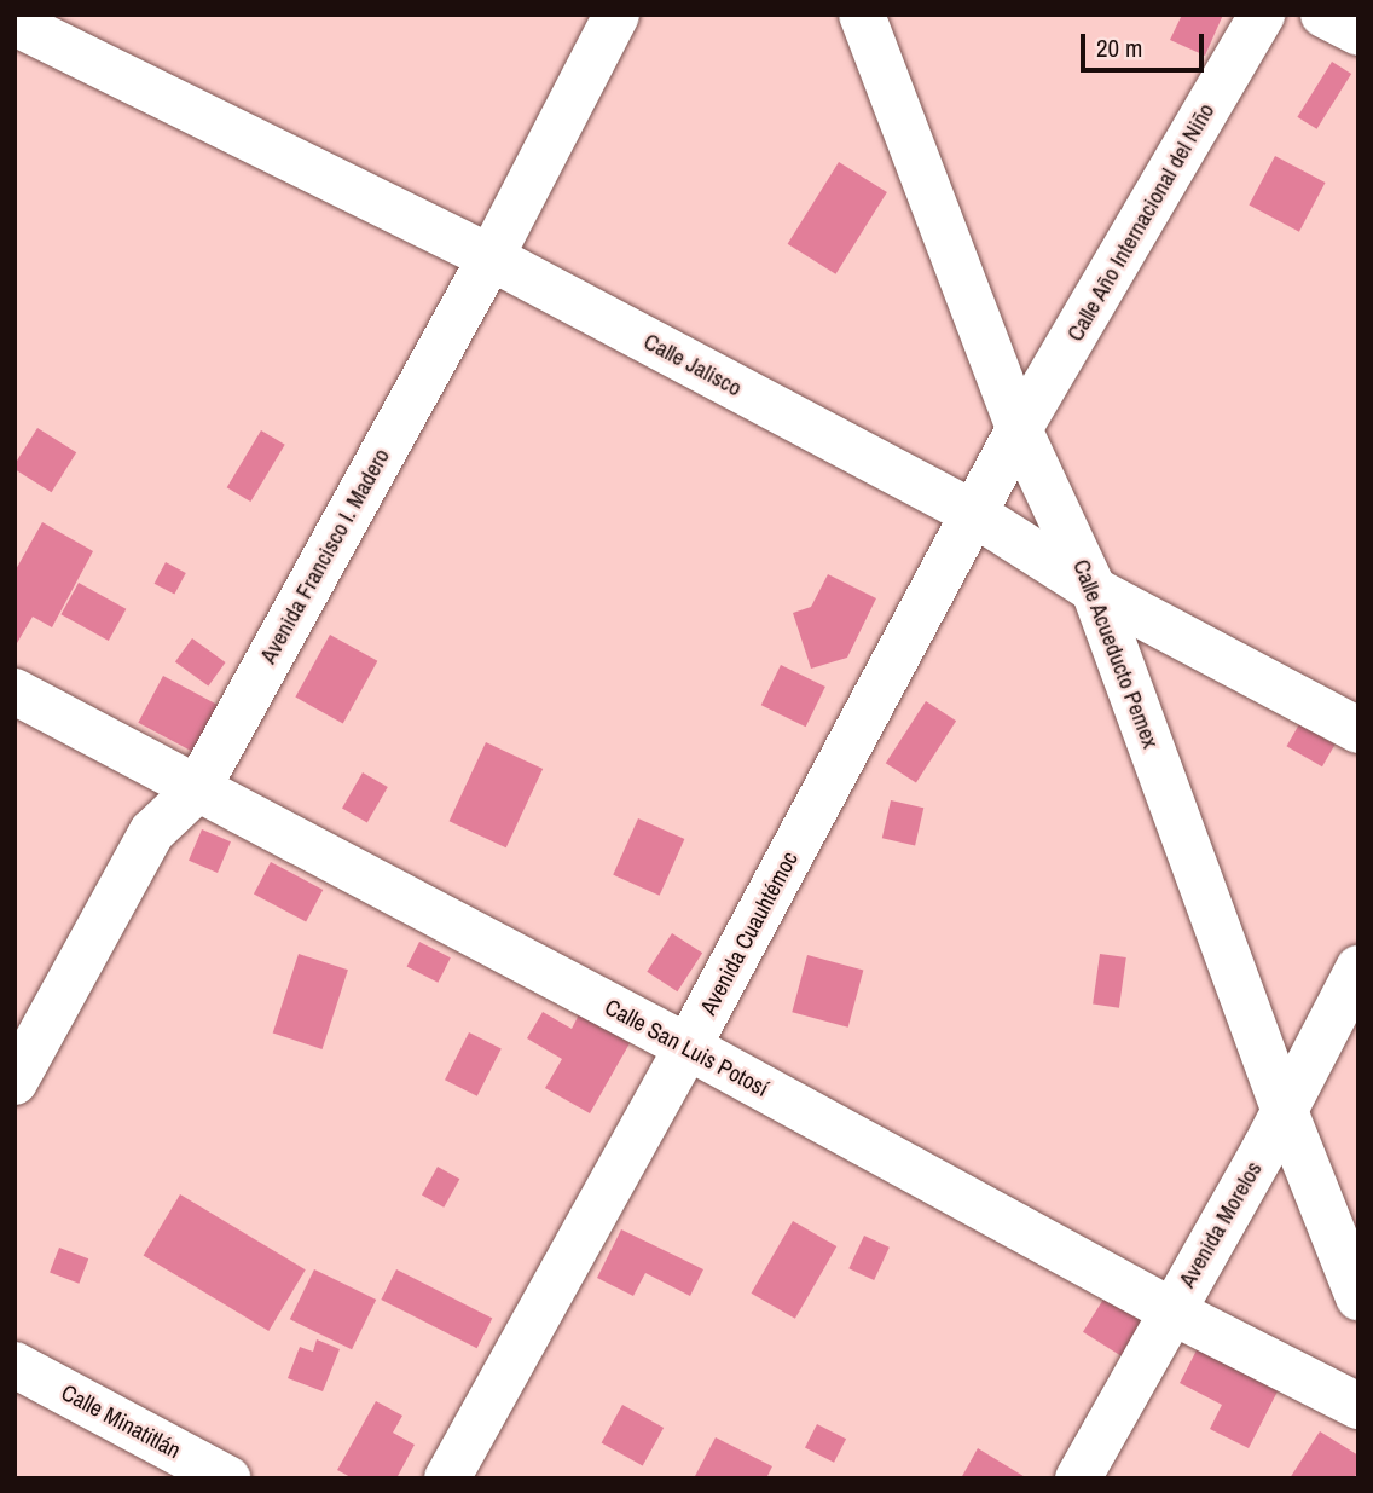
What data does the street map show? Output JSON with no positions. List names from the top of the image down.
{
  "streets": {
    "street": [
      "Calle Año Internacional del Niño",
      "Calle Jalisco",
      "Avenida Francisco I. Madero",
      "Calle Acueducto Pemex",
      "Avenida Cuauhtémoc",
      "Calle San Luis Potosí",
      "Avenida Morelos",
      "Calle Minatitlán"
    ]
  },
  "crossings": [
    ["Calle Año Internacional del Niño", "Calle Acueducto Pemex"],
    ["Calle Año Internacional del Niño", "Avenida Cuauhtémoc"],
    ["Calle Jalisco", "Avenida Francisco I. Madero"],
    ["Calle Jalisco", "Calle Acueducto Pemex"],
    ["Calle Jalisco", "Avenida Cuauhtémoc"],
    ["Avenida Francisco I. Madero", "Calle San Luis Potosí"],
    ["Calle Acueducto Pemex", "Avenida Cuauhtémoc"],
    ["Calle Acueducto Pemex", "Avenida Morelos"],
    ["Avenida Cuauhtémoc", "Calle San Luis Potosí"],
    ["Calle San Luis Potosí", "Avenida Morelos"]
  ],
  "scale_bar": "20 m"
}
